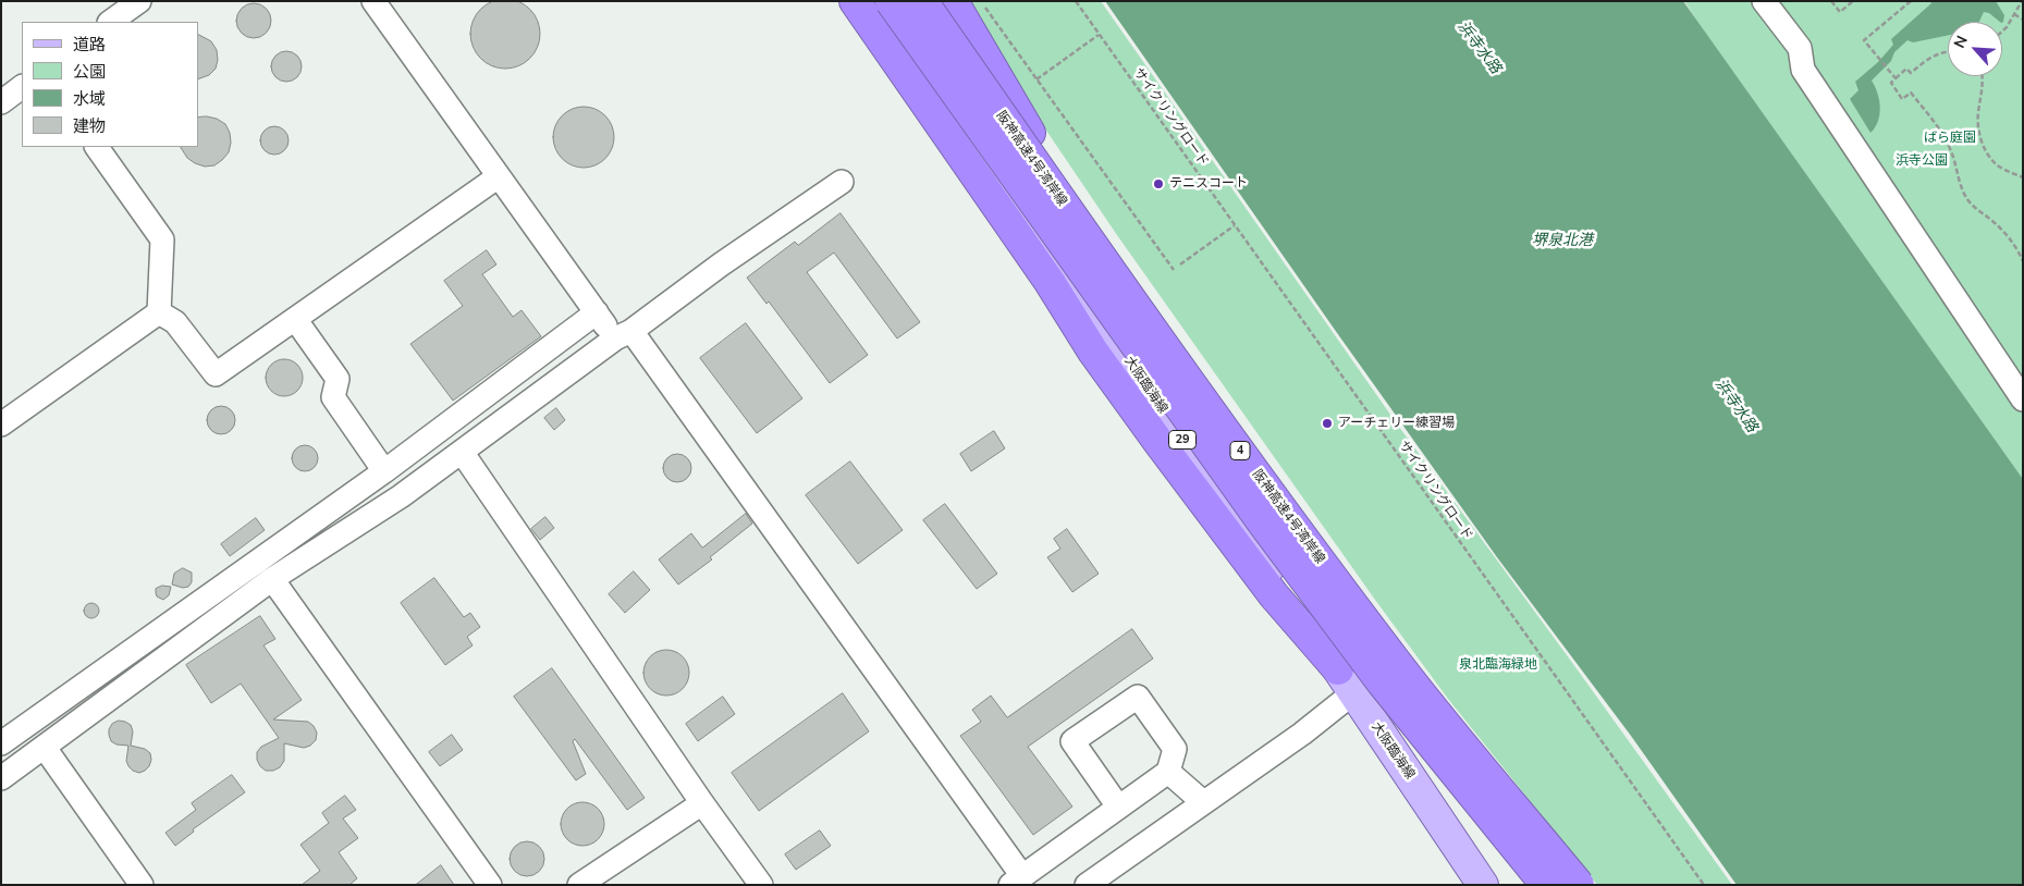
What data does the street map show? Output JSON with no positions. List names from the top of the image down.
{
  "streets": {
    "highway": ["阪神高速4号湾岸線", "4"],
    "main road": ["大阪臨海線", "29"],
    "path": ["サイクリングロード"]
  },
  "water": ["浜寺水路", "堺泉北港"],
  "parks": ["ばら庭園", "浜寺公園", "泉北臨海緑地"],
  "places": ["テニスコート", "アーチェリー練習場"],
  "legend": [
    "道路",
    "公園",
    "水域",
    "建物"
  ],
  "north": "top left"
}
